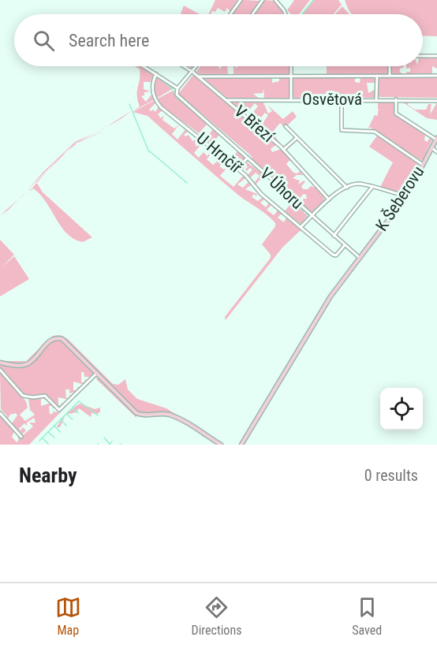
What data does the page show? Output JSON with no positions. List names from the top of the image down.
{
  "streets": {
    "street": [
      "Osvětová",
      "V Březí",
      "U Hrnčíř",
      "V Úhoru",
      "K Šeberovu"
    ]
  },
  "crossings": [
    ["Osvětová", "V Březí"],
    ["V Březí", "V Úhoru"],
    ["V Úhoru", "K Šeberovu"]
  ],
  "page": {
    "search": "Search here",
    "heading": ["Nearby", "0 results"],
    "nav": ["Map", "Directions", "Saved"]
  }
}
